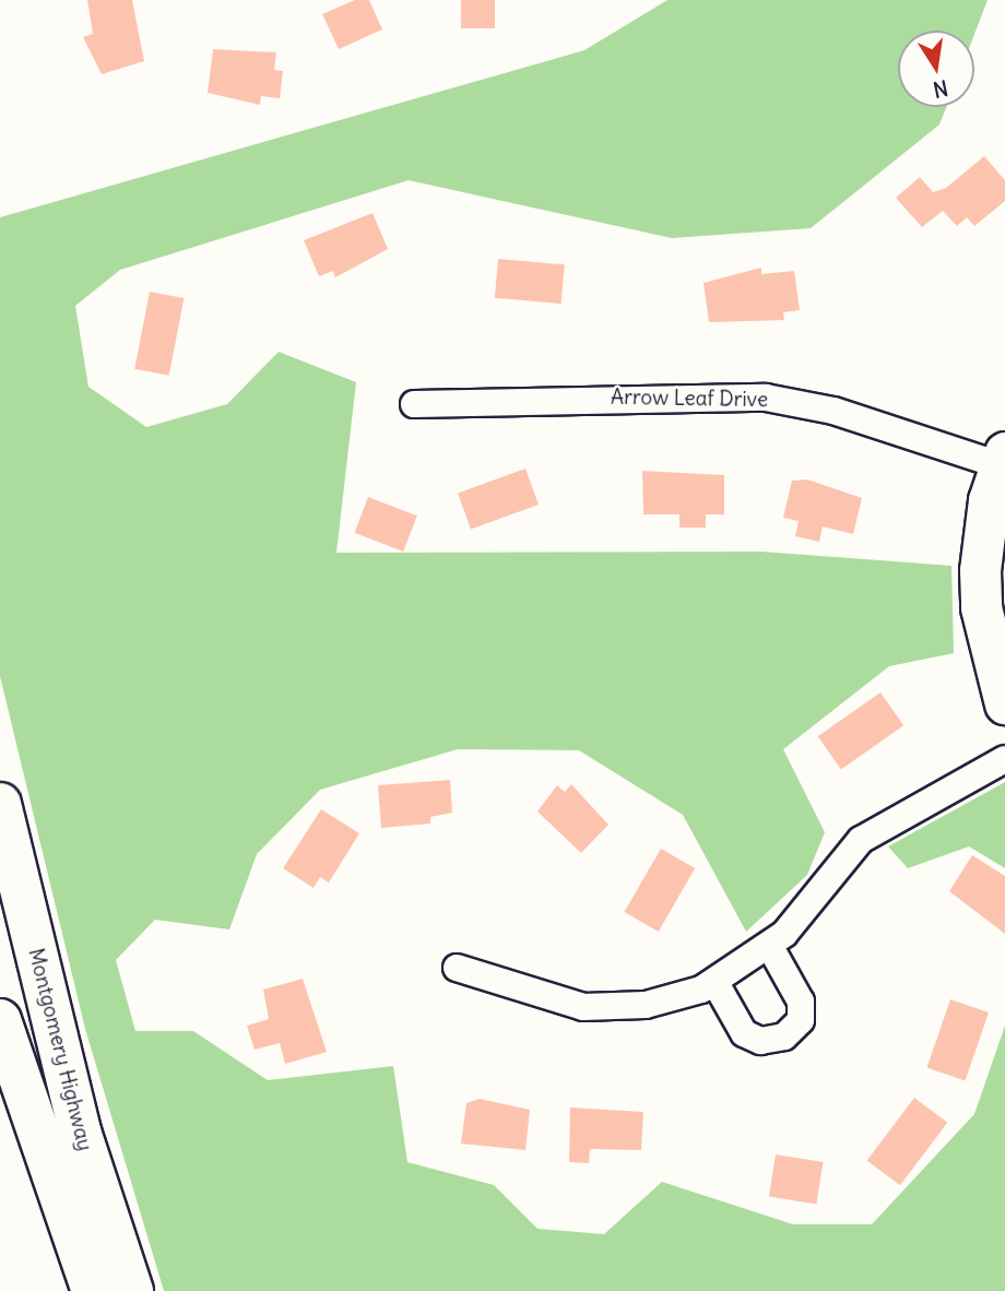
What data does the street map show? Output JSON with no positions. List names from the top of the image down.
{
  "streets": {
    "main road": ["Montgomery Highway"],
    "street": ["Arrow Leaf Drive"]
  },
  "north": "bottom"
}
